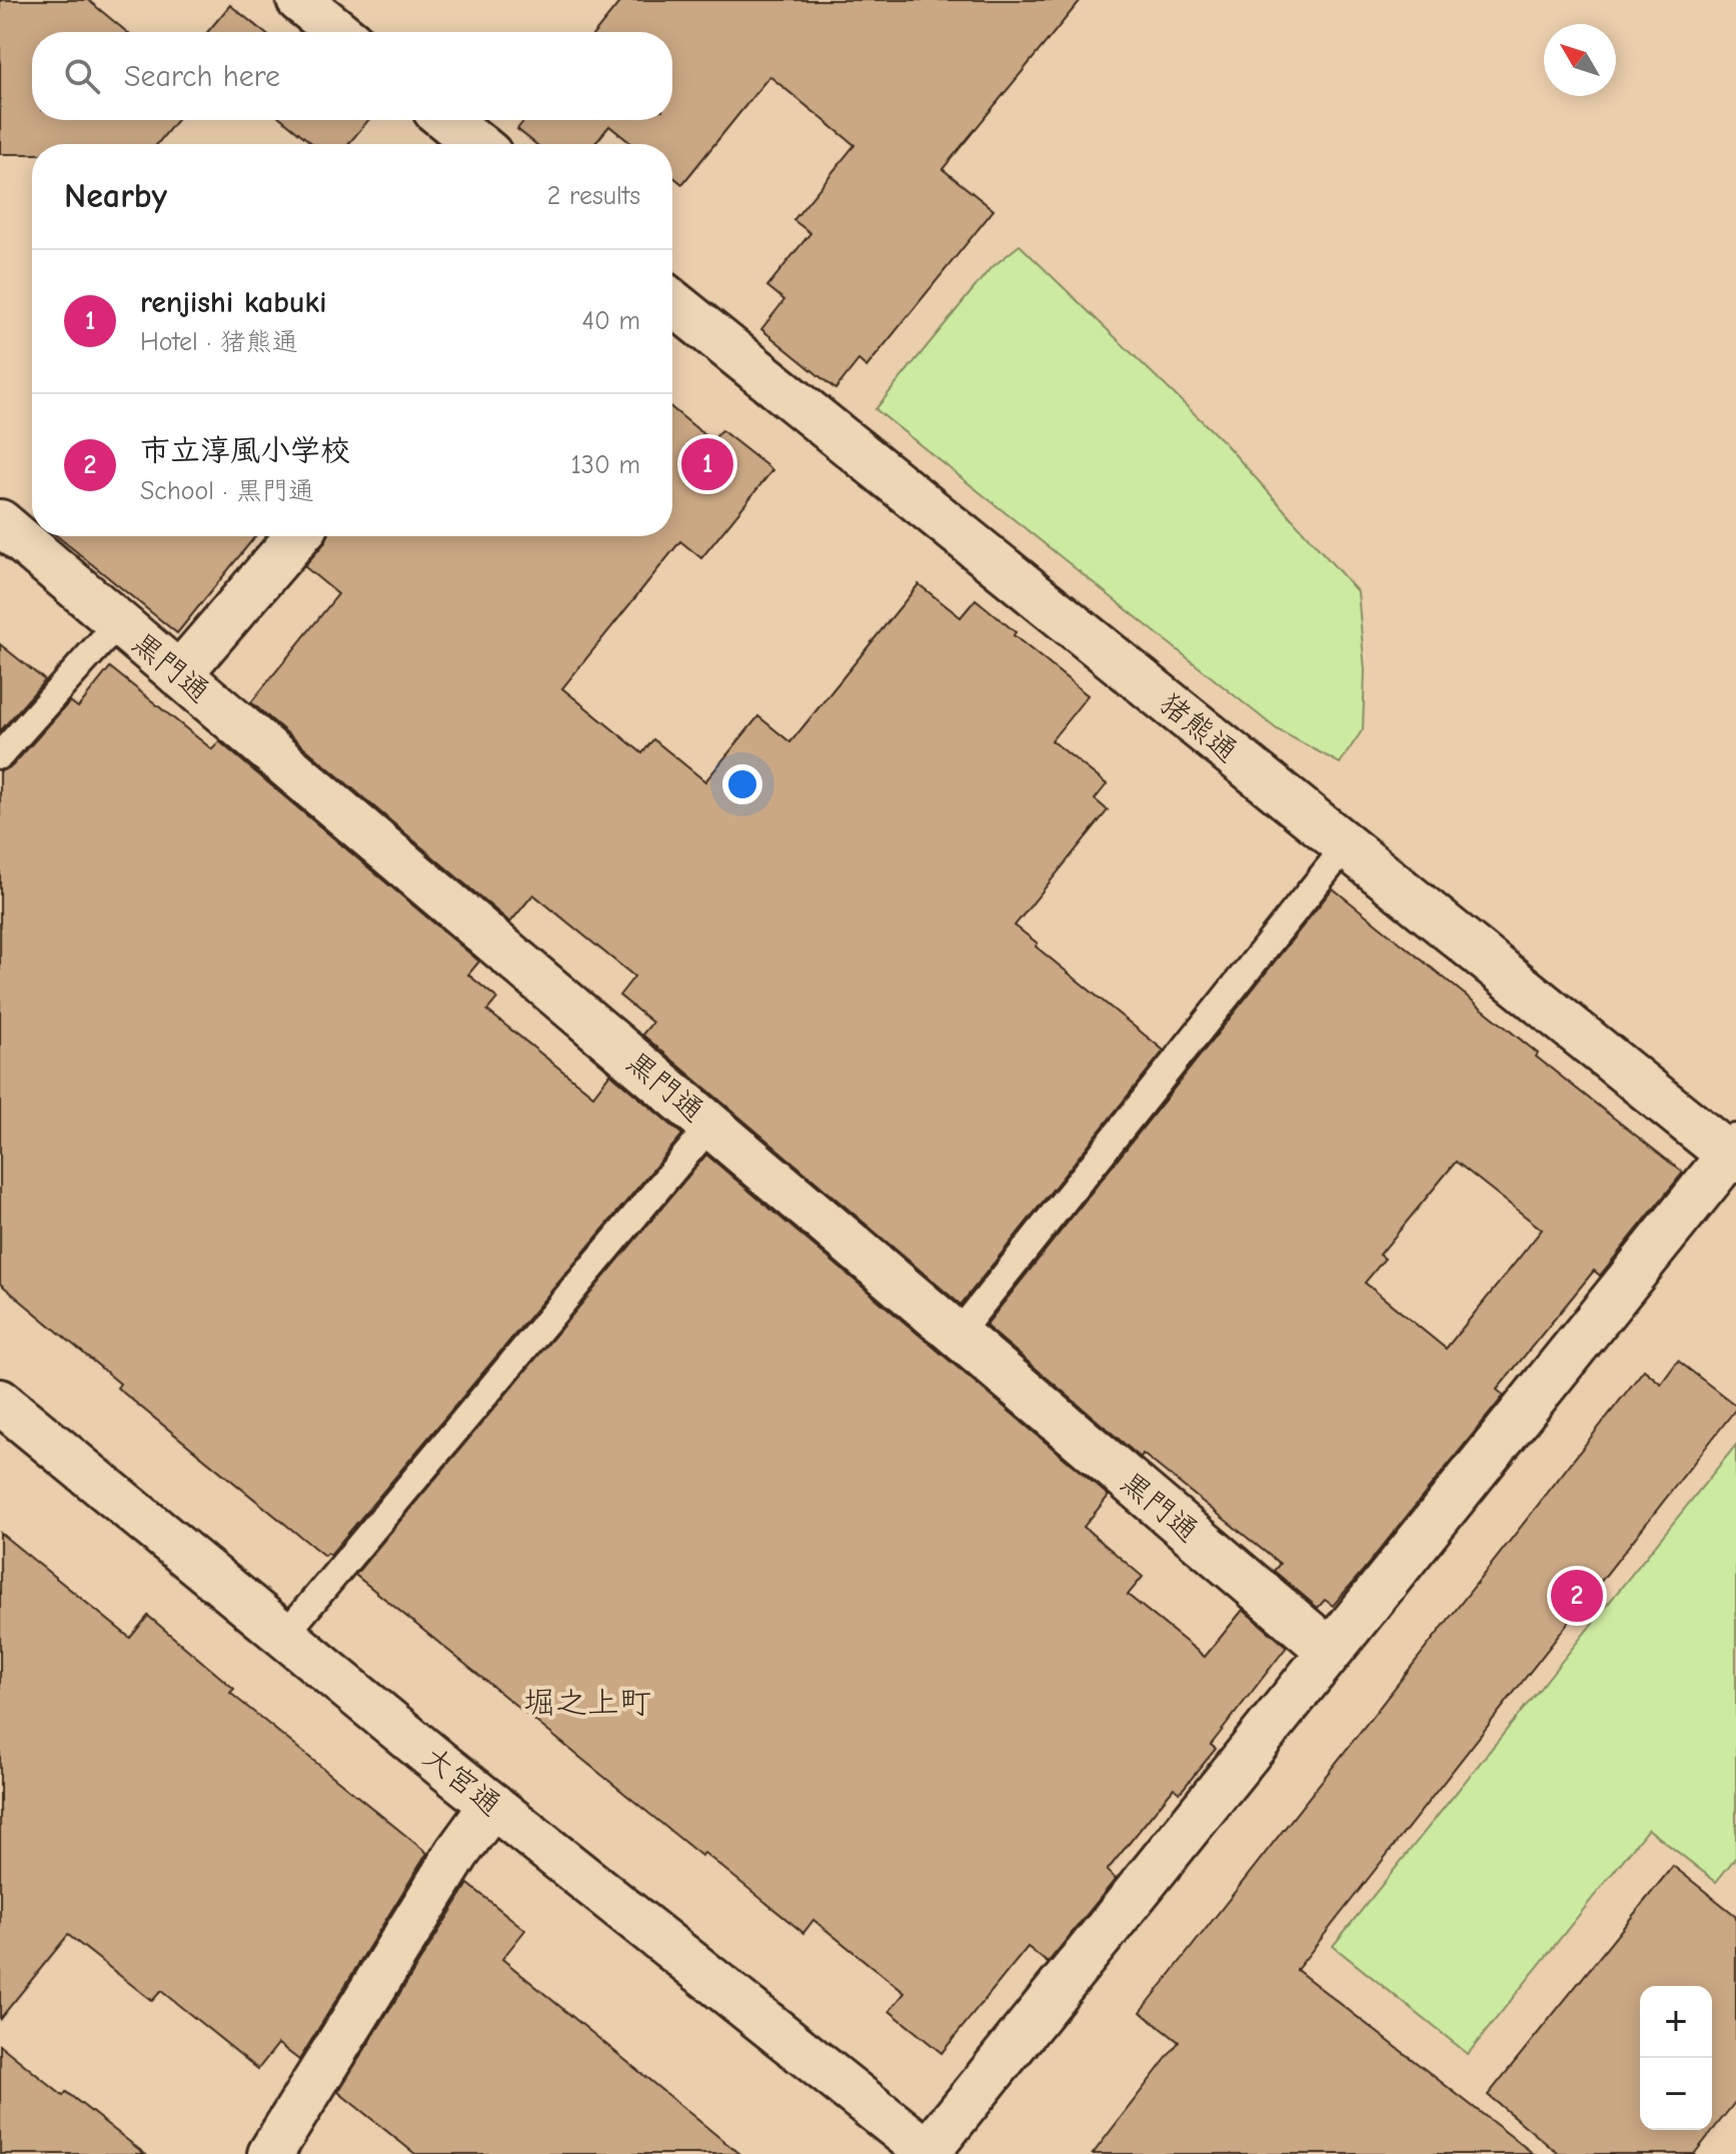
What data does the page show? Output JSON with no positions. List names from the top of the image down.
{
  "streets": {
    "street": ["黒門通", "猪熊通", "大宮通"]
  },
  "districts": ["堀之上町"],
  "north": "top left",
  "page": {
    "search": "Search here",
    "heading": ["Nearby", "2 results"],
    "list": [
      {
        "mark": "1",
        "name": "renjishi kabuki",
        "note": "Hotel · 猪熊通",
        "value": "40 m"
      },
      {
        "mark": "2",
        "name": "市立淳風小学校",
        "note": "School · 黒門通",
        "value": "130 m"
      }
    ],
    "pins": ["1", "2"],
    "map_buttons": ["+", "−"]
  }
}
